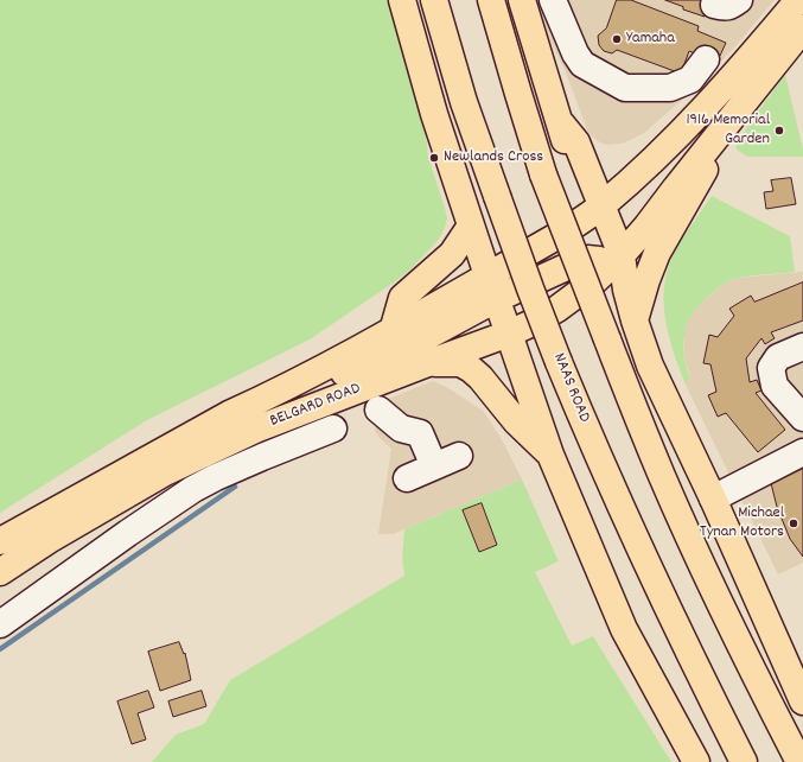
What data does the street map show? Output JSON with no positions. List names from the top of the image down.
{
  "streets": {
    "main road": ["NAAS ROAD", "BELGARD ROAD"]
  },
  "places": [
    "Yamaha",
    "1916 Memorial Garden",
    "Newlands Cross",
    "Michael Tynan Motors"
  ]
}
